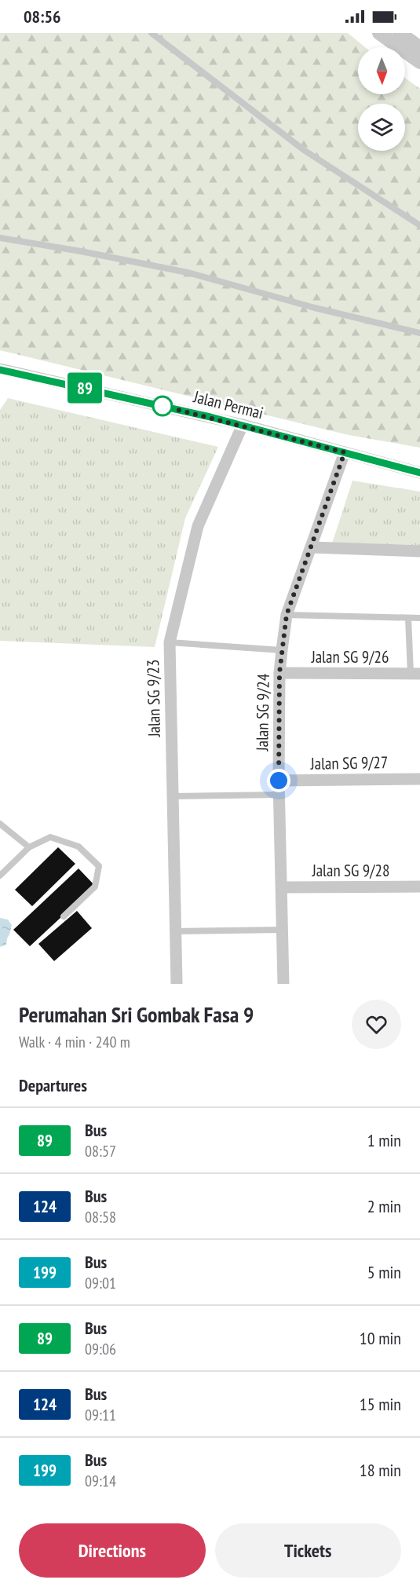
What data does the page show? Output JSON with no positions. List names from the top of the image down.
{
  "streets": {
    "street": [
      "Jalan Permai",
      "Jalan SG 9/26",
      "Jalan SG 9/23",
      "Jalan SG 9/24",
      "Jalan SG 9/27",
      "Jalan SG 9/28"
    ]
  },
  "crossings": [
    ["Jalan Permai", "Jalan SG 9/23"],
    ["Jalan Permai", "Jalan SG 9/24"],
    ["Jalan SG 9/26", "Jalan SG 9/24"],
    ["Jalan SG 9/24", "Jalan SG 9/27"],
    ["Jalan SG 9/24", "Jalan SG 9/28"]
  ],
  "lines": ["bus line 89"],
  "north": "bottom",
  "page": {
    "status": "08:56",
    "on_map": "89",
    "heading": [
      ["Perumahan Sri Gombak Fasa 9", "Walk · 4 min · 240 m"],
      "Departures"
    ],
    "list": [
      {
        "mark": "89",
        "name": "Bus",
        "note": "08:57",
        "value": "1 min"
      },
      {
        "mark": "124",
        "name": "Bus",
        "note": "08:58",
        "value": "2 min"
      },
      {
        "mark": "199",
        "name": "Bus",
        "note": "09:01",
        "value": "5 min"
      },
      {
        "mark": "89",
        "name": "Bus",
        "note": "09:06",
        "value": "10 min"
      },
      {
        "mark": "124",
        "name": "Bus",
        "note": "09:11",
        "value": "15 min"
      },
      {
        "mark": "199",
        "name": "Bus",
        "note": "09:14",
        "value": "18 min"
      }
    ],
    "buttons": ["Directions", "Tickets"]
  }
}
